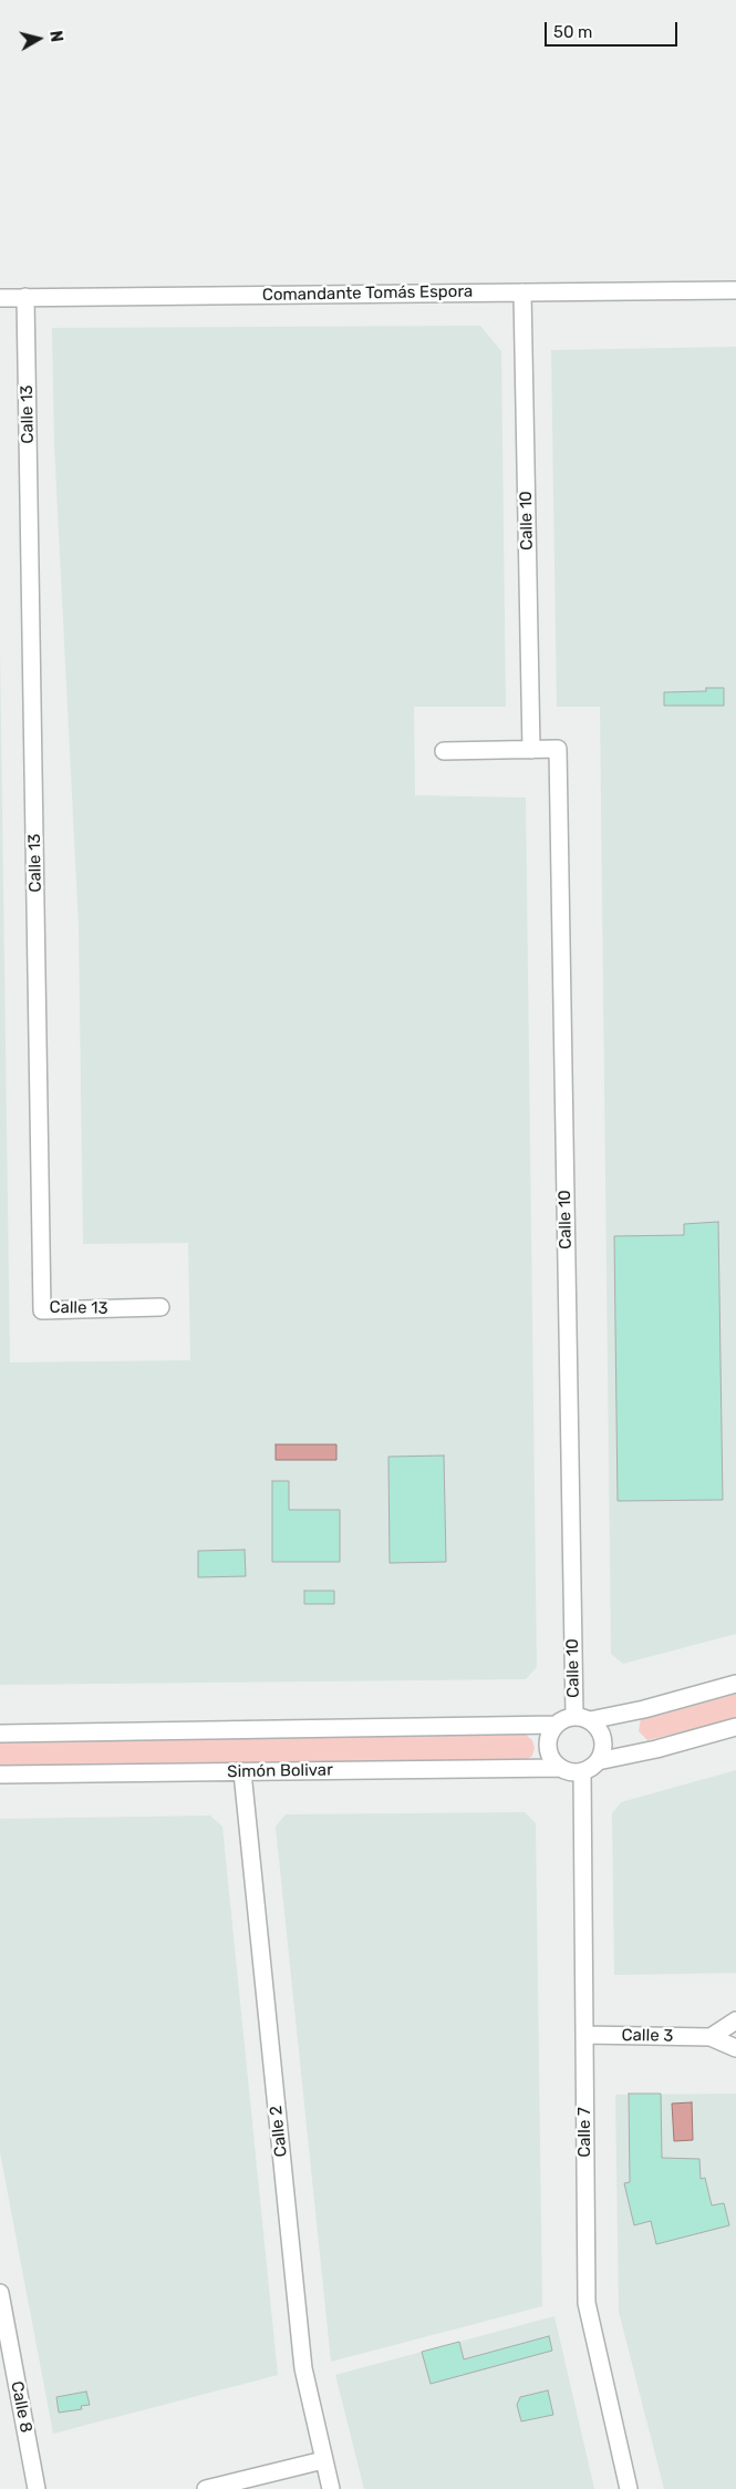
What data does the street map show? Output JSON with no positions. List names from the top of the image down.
{
  "streets": {
    "street": [
      "Comandante Tomás Espora",
      "Calle 13",
      "Calle 10",
      "Simón Bolivar",
      "Calle 3",
      "Calle 2",
      "Calle 7",
      "Calle 8"
    ]
  },
  "crossings": [
    ["Comandante Tomás Espora", "Calle 13"],
    ["Comandante Tomás Espora", "Calle 10"],
    ["Calle 10", "Simón Bolivar"],
    ["Calle 10", "Calle 7"],
    ["Simón Bolivar", "Calle 2"],
    ["Simón Bolivar", "Calle 7"],
    ["Calle 3", "Calle 7"]
  ],
  "scale_bar": "50 m",
  "north": "right"
}
